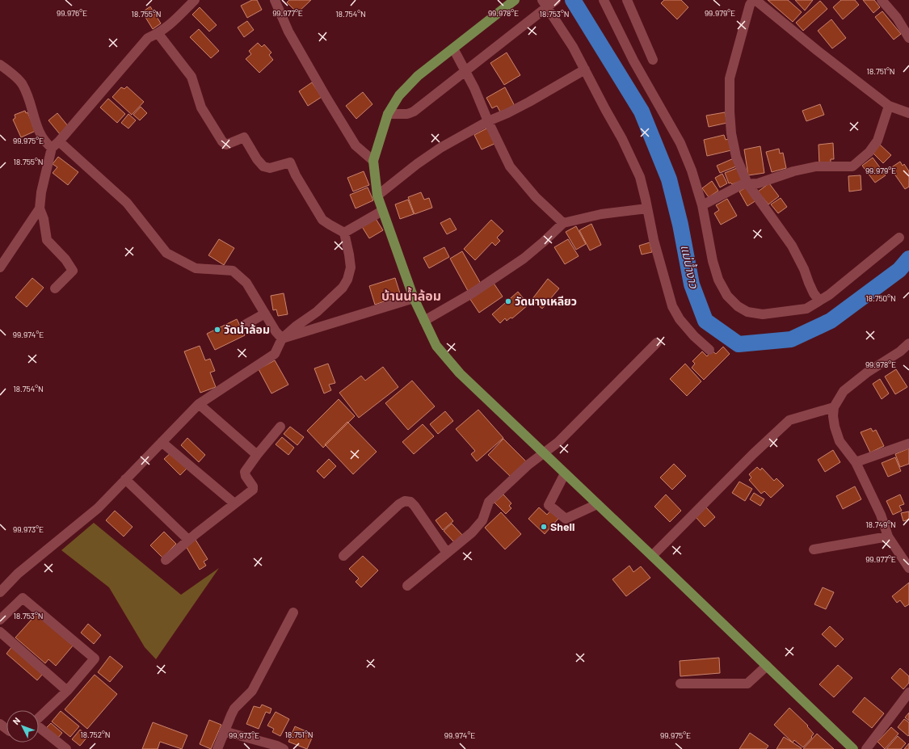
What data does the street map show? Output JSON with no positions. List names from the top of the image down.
{
  "districts": ["บ้านน้ำล้อม"],
  "water": ["แม่น้ำงาว"],
  "places": ["วัดนางเหลียว", "วัดน้ำล้อม", "Shell"],
  "north": "top left",
  "coordinates": [
    "99.976°E",
    "99.977°E",
    "99.978°E",
    "99.979°E",
    "18.755°N",
    "18.754°N",
    "18.753°N",
    "18.751°N",
    "99.975°E",
    "18.750°N",
    "99.974°E",
    "18.749°N",
    "99.973°E",
    "18.752°N"
  ]
}
